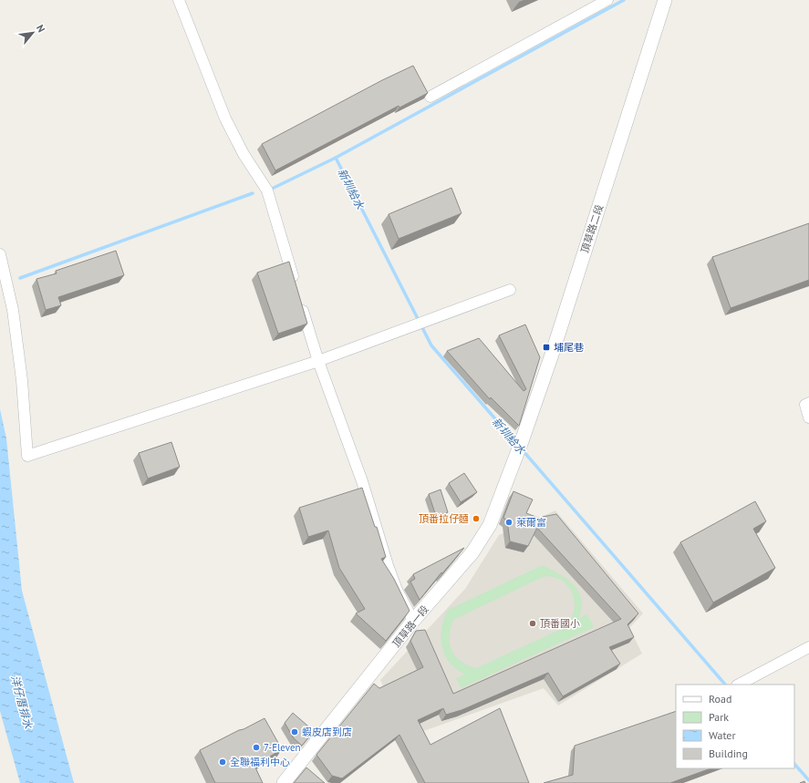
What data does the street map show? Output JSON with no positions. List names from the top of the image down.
{
  "streets": {
    "street": ["頂草路二段", "頂草路一段"]
  },
  "crossings": [
    ["頂草路二段", "頂草路一段"]
  ],
  "water": ["新圳給水", "洋仔厝排水"],
  "places": {
    "transit": ["埔尾巷"],
    "other": [
      "頂番拉仔麵",
      "萊爾富",
      "頂番國小",
      "蝦皮店到店",
      "7-Eleven",
      "全聯福利中心"
    ]
  },
  "legend": [
    "Road",
    "Park",
    "Water",
    "Building"
  ],
  "north": "top right"
}
